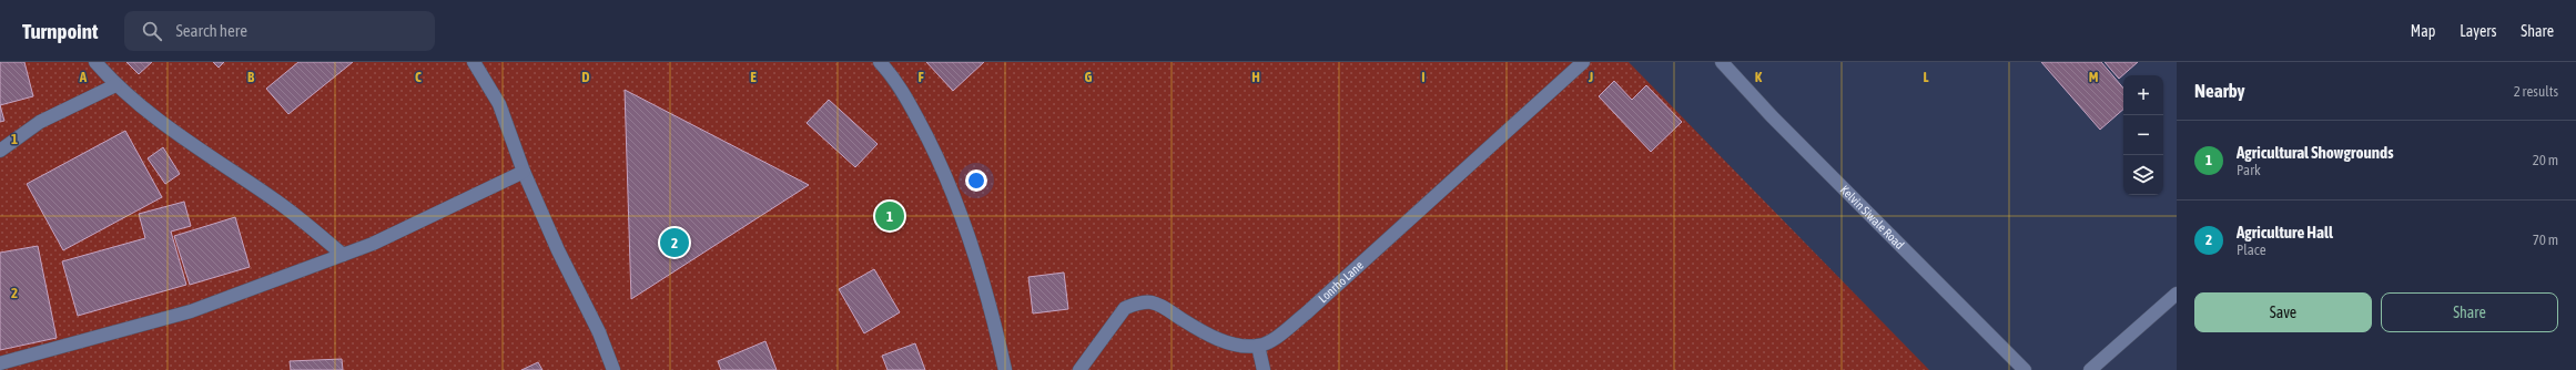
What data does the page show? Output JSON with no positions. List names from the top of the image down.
{
  "streets": {
    "street": ["Kelvin Siwale Road", "Lonrho Lane"]
  },
  "page": {
    "header": "Turnpoint",
    "search": "Search here",
    "nav": ["Map", "Layers", "Share"],
    "heading": ["Nearby", "2 results"],
    "map_buttons": ["+", "−"],
    "list": [
      {
        "mark": "1",
        "name": "Agricultural Showgrounds",
        "note": "Park",
        "value": "20 m"
      },
      {
        "mark": "2",
        "name": "Agriculture Hall",
        "note": "Place",
        "value": "70 m"
      }
    ],
    "pins": ["1", "2"],
    "buttons": ["Save", "Share"]
  },
  "grid": {
    "columns": [
      "A",
      "B",
      "C",
      "D",
      "E",
      "F",
      "G",
      "H",
      "I",
      "J",
      "K",
      "L",
      "M"
    ],
    "rows": ["1", "2"]
  }
}
